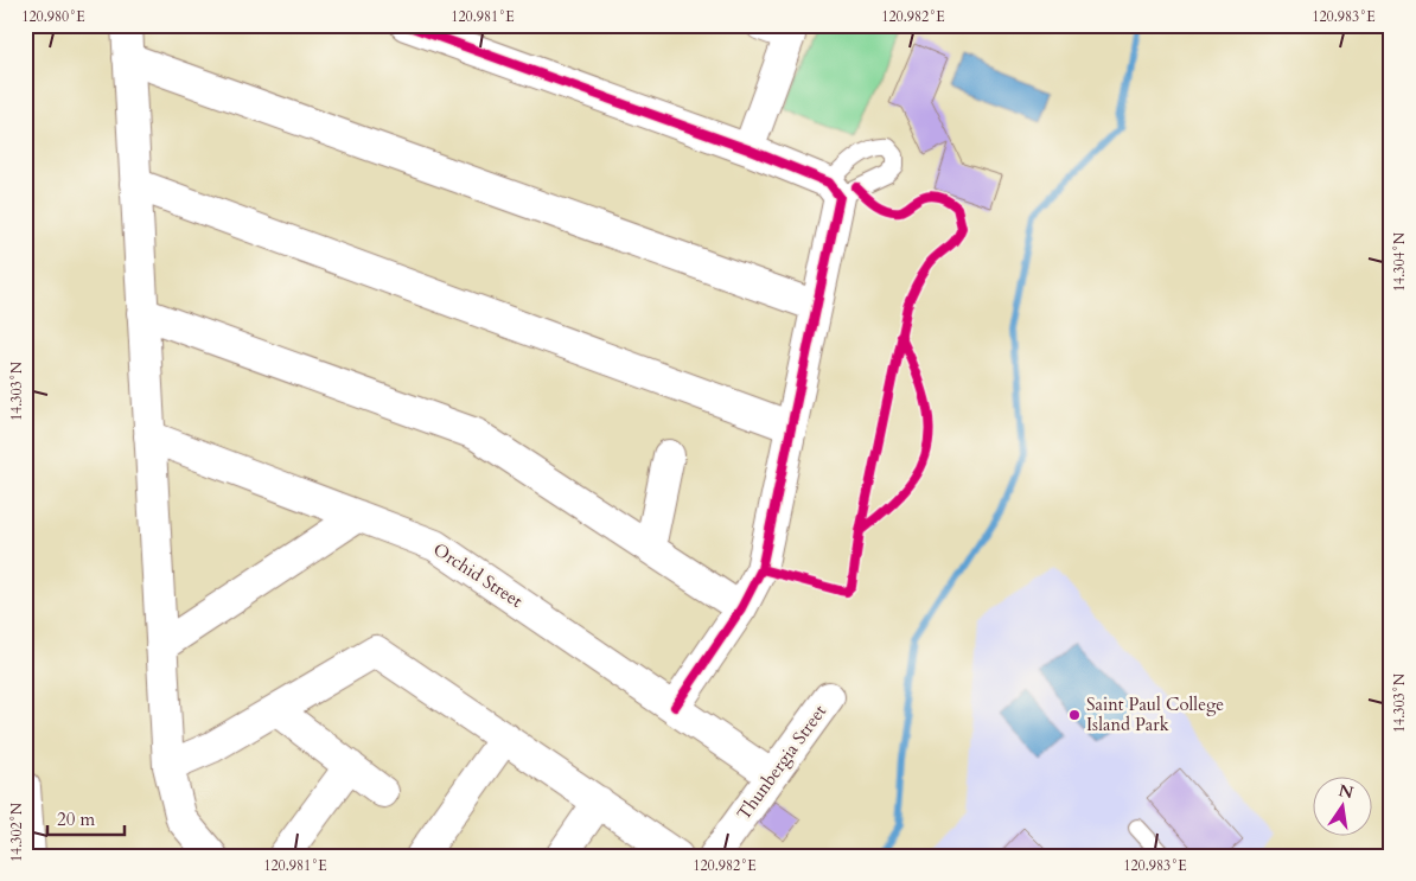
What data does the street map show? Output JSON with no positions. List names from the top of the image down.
{
  "streets": {
    "street": ["Orchid Street", "Thunbergia Street"]
  },
  "crossings": [
    ["Orchid Street", "Thunbergia Street"]
  ],
  "places": ["Saint Paul College Island Park"],
  "scale_bar": "20 m",
  "north": "top",
  "coordinates": [
    "120.980°E",
    "120.981°E",
    "120.982°E",
    "120.983°E",
    "14.304°N",
    "14.303°N",
    "14.302°N"
  ]
}
